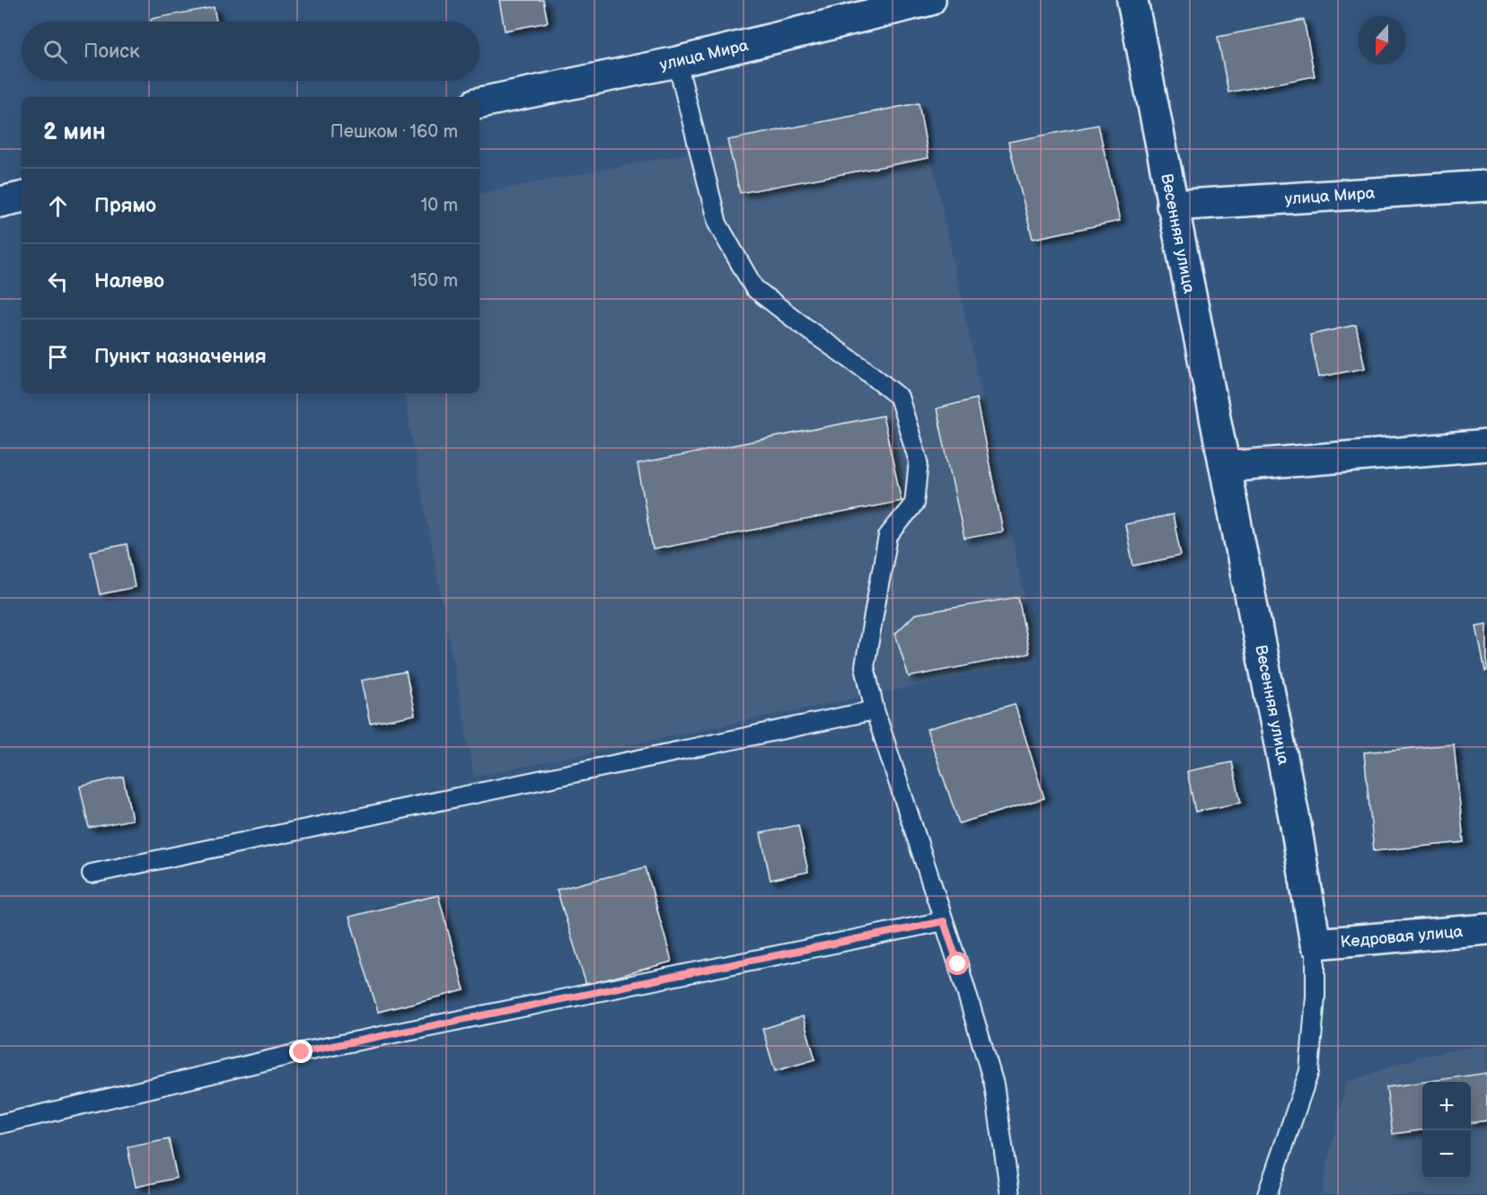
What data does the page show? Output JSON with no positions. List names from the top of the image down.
{
  "streets": {
    "street": ["улица Мира", "Весенняя улица", "Кедровая улица"]
  },
  "crossings": [
    ["улица Мира", "Весенняя улица"],
    ["Весенняя улица", "Кедровая улица"]
  ],
  "north": "bottom",
  "page": {
    "search": "Поиск",
    "heading": ["2 мин", "Пешком · 160 m"],
    "list": [
      ["Прямо", "10 m"],
      ["Налево", "150 m"],
      "Пункт назначения"
    ],
    "map_buttons": ["+", "−"]
  }
}
